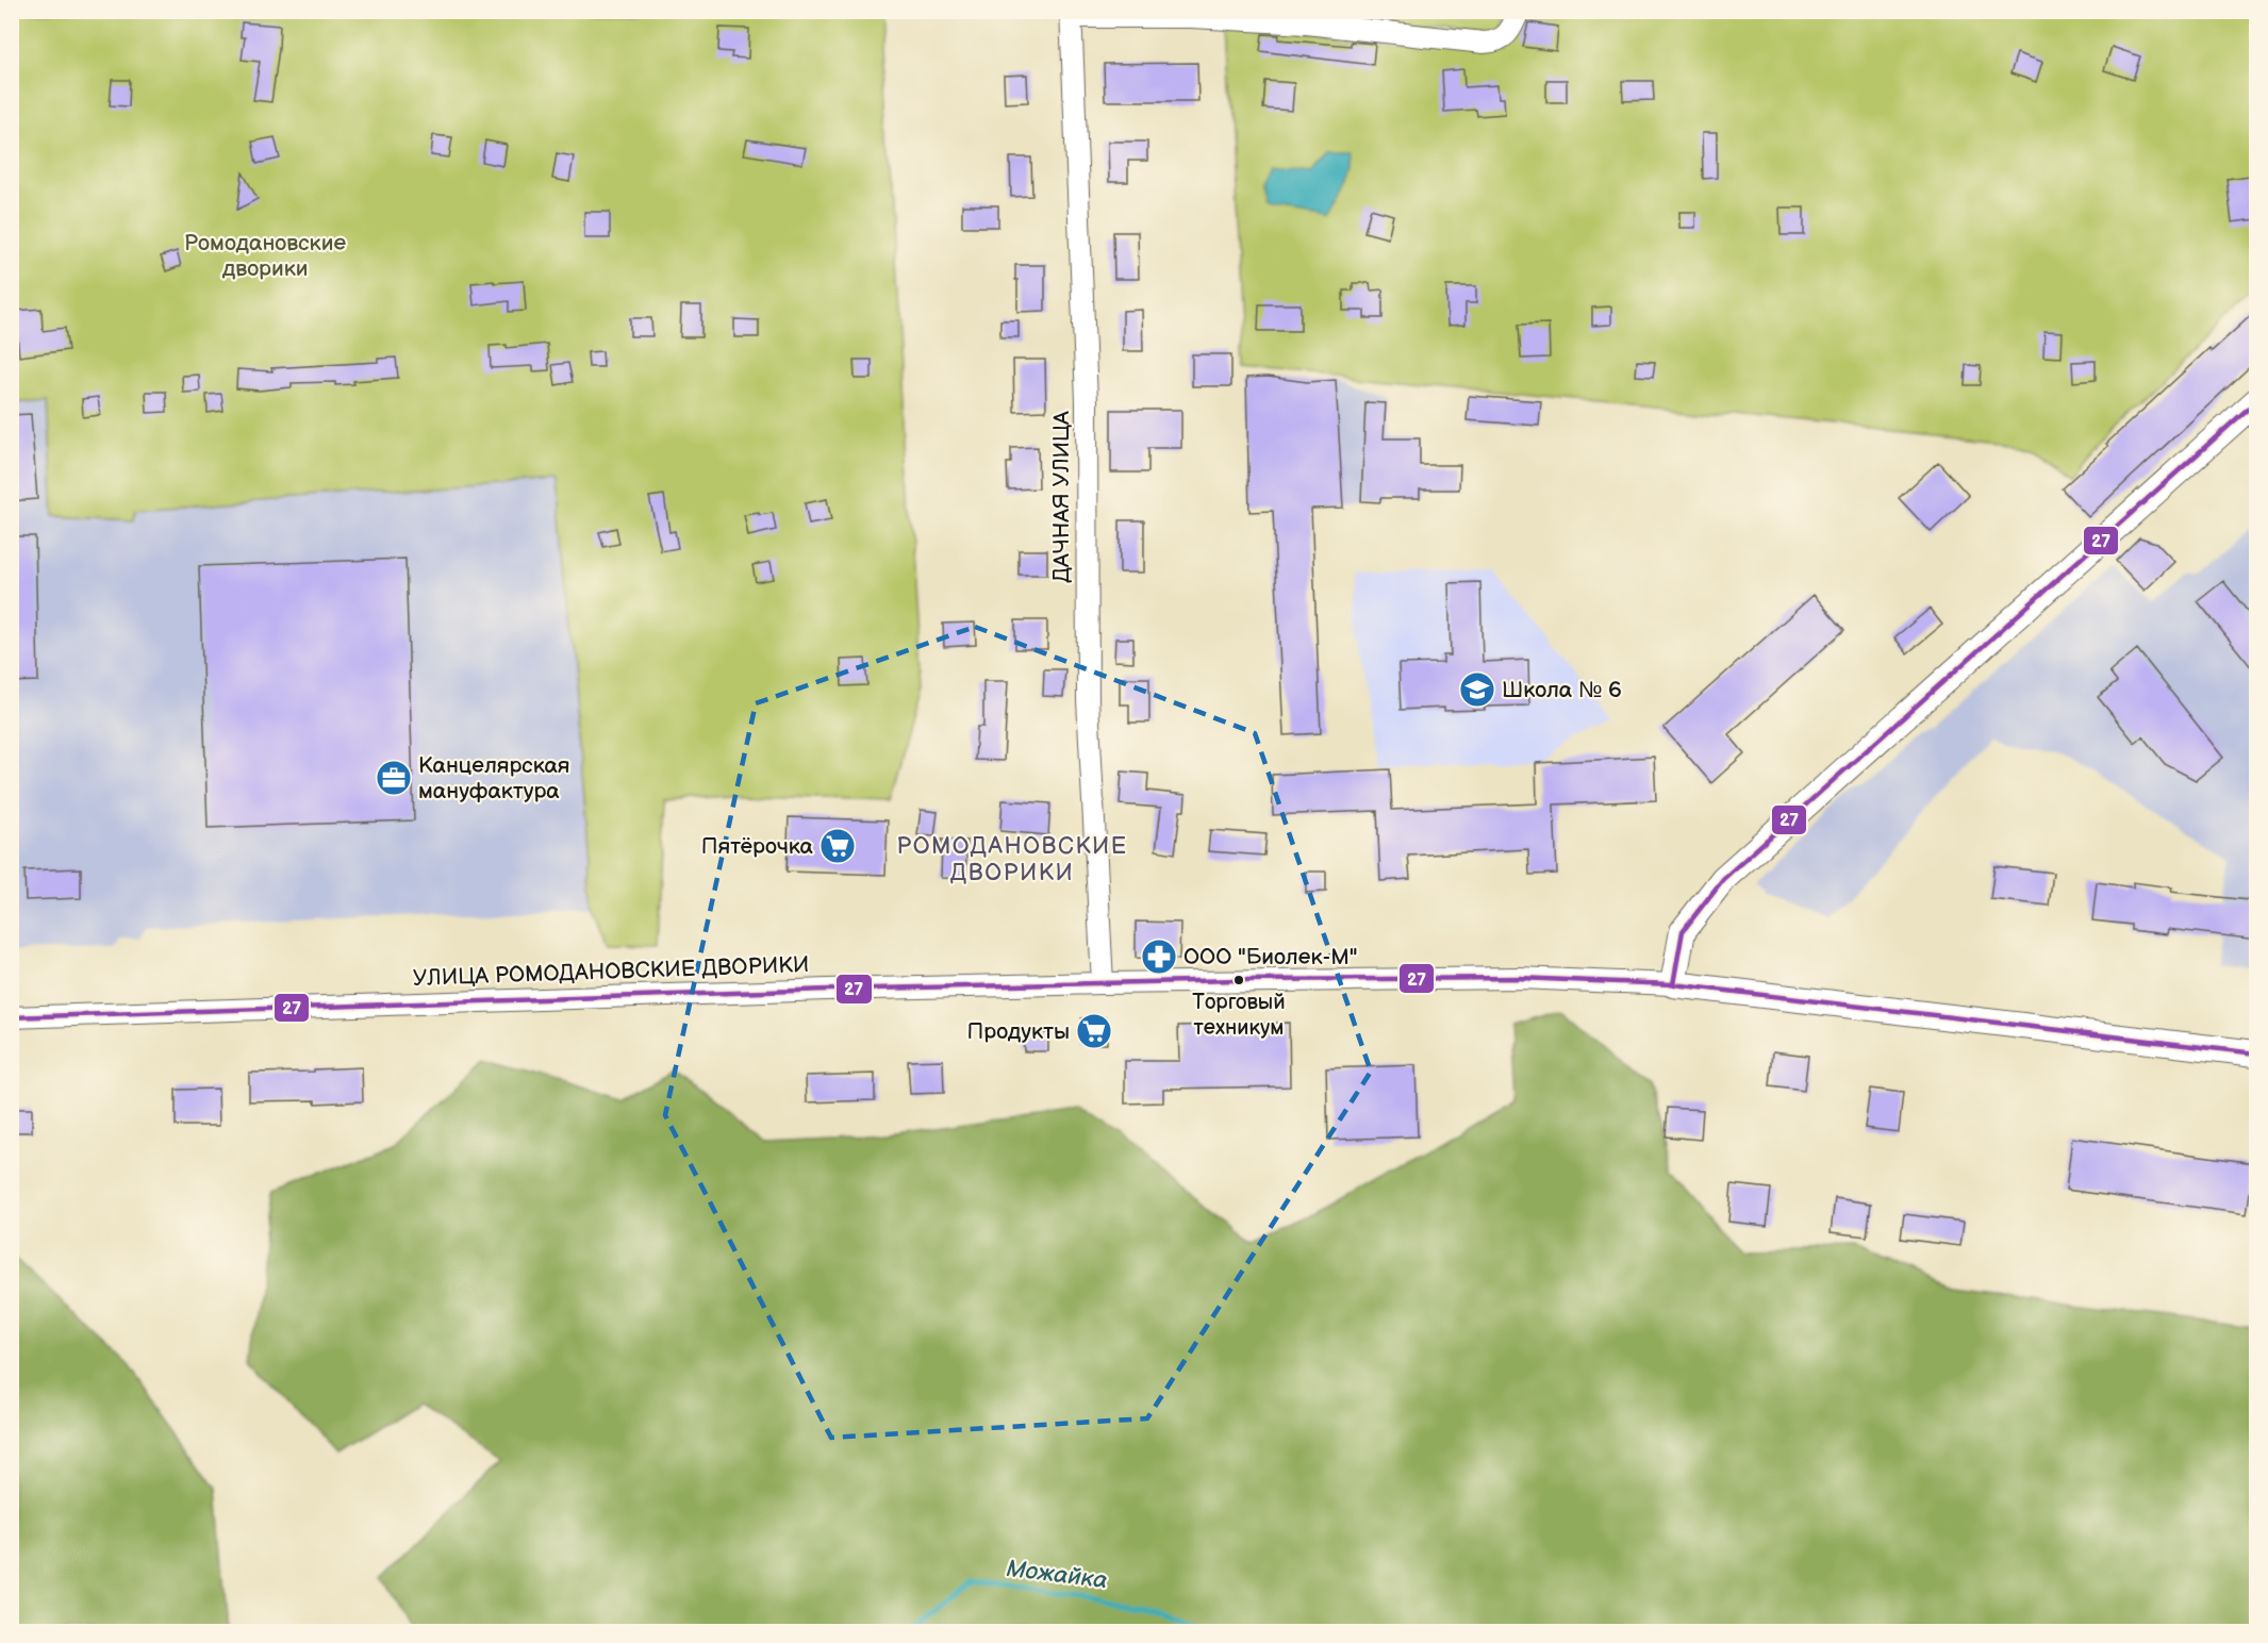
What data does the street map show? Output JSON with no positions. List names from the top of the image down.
{
  "streets": {
    "street": ["ДАЧНАЯ УЛИЦА", "УЛИЦА РОМОДАНОВСКИЕ ДВОРИКИ"]
  },
  "crossings": [
    ["ДАЧНАЯ УЛИЦА", "УЛИЦА РОМОДАНОВСКИЕ ДВОРИКИ"]
  ],
  "districts": ["РОМОДАНОВСКИЕ ДВОРИКИ"],
  "water": ["Можайка"],
  "parks": ["Ромодановские дворики"],
  "places": {
    "school or university": ["Школа № 6"],
    "office": ["Канцелярская мануфактура"],
    "supermarket": ["Пятёрочка", "Продукты"],
    "pharmacy": ["ООО \"Биолек-М\""],
    "other": ["Торговый техникум"]
  },
  "lines": ["transit line 27"]
}
